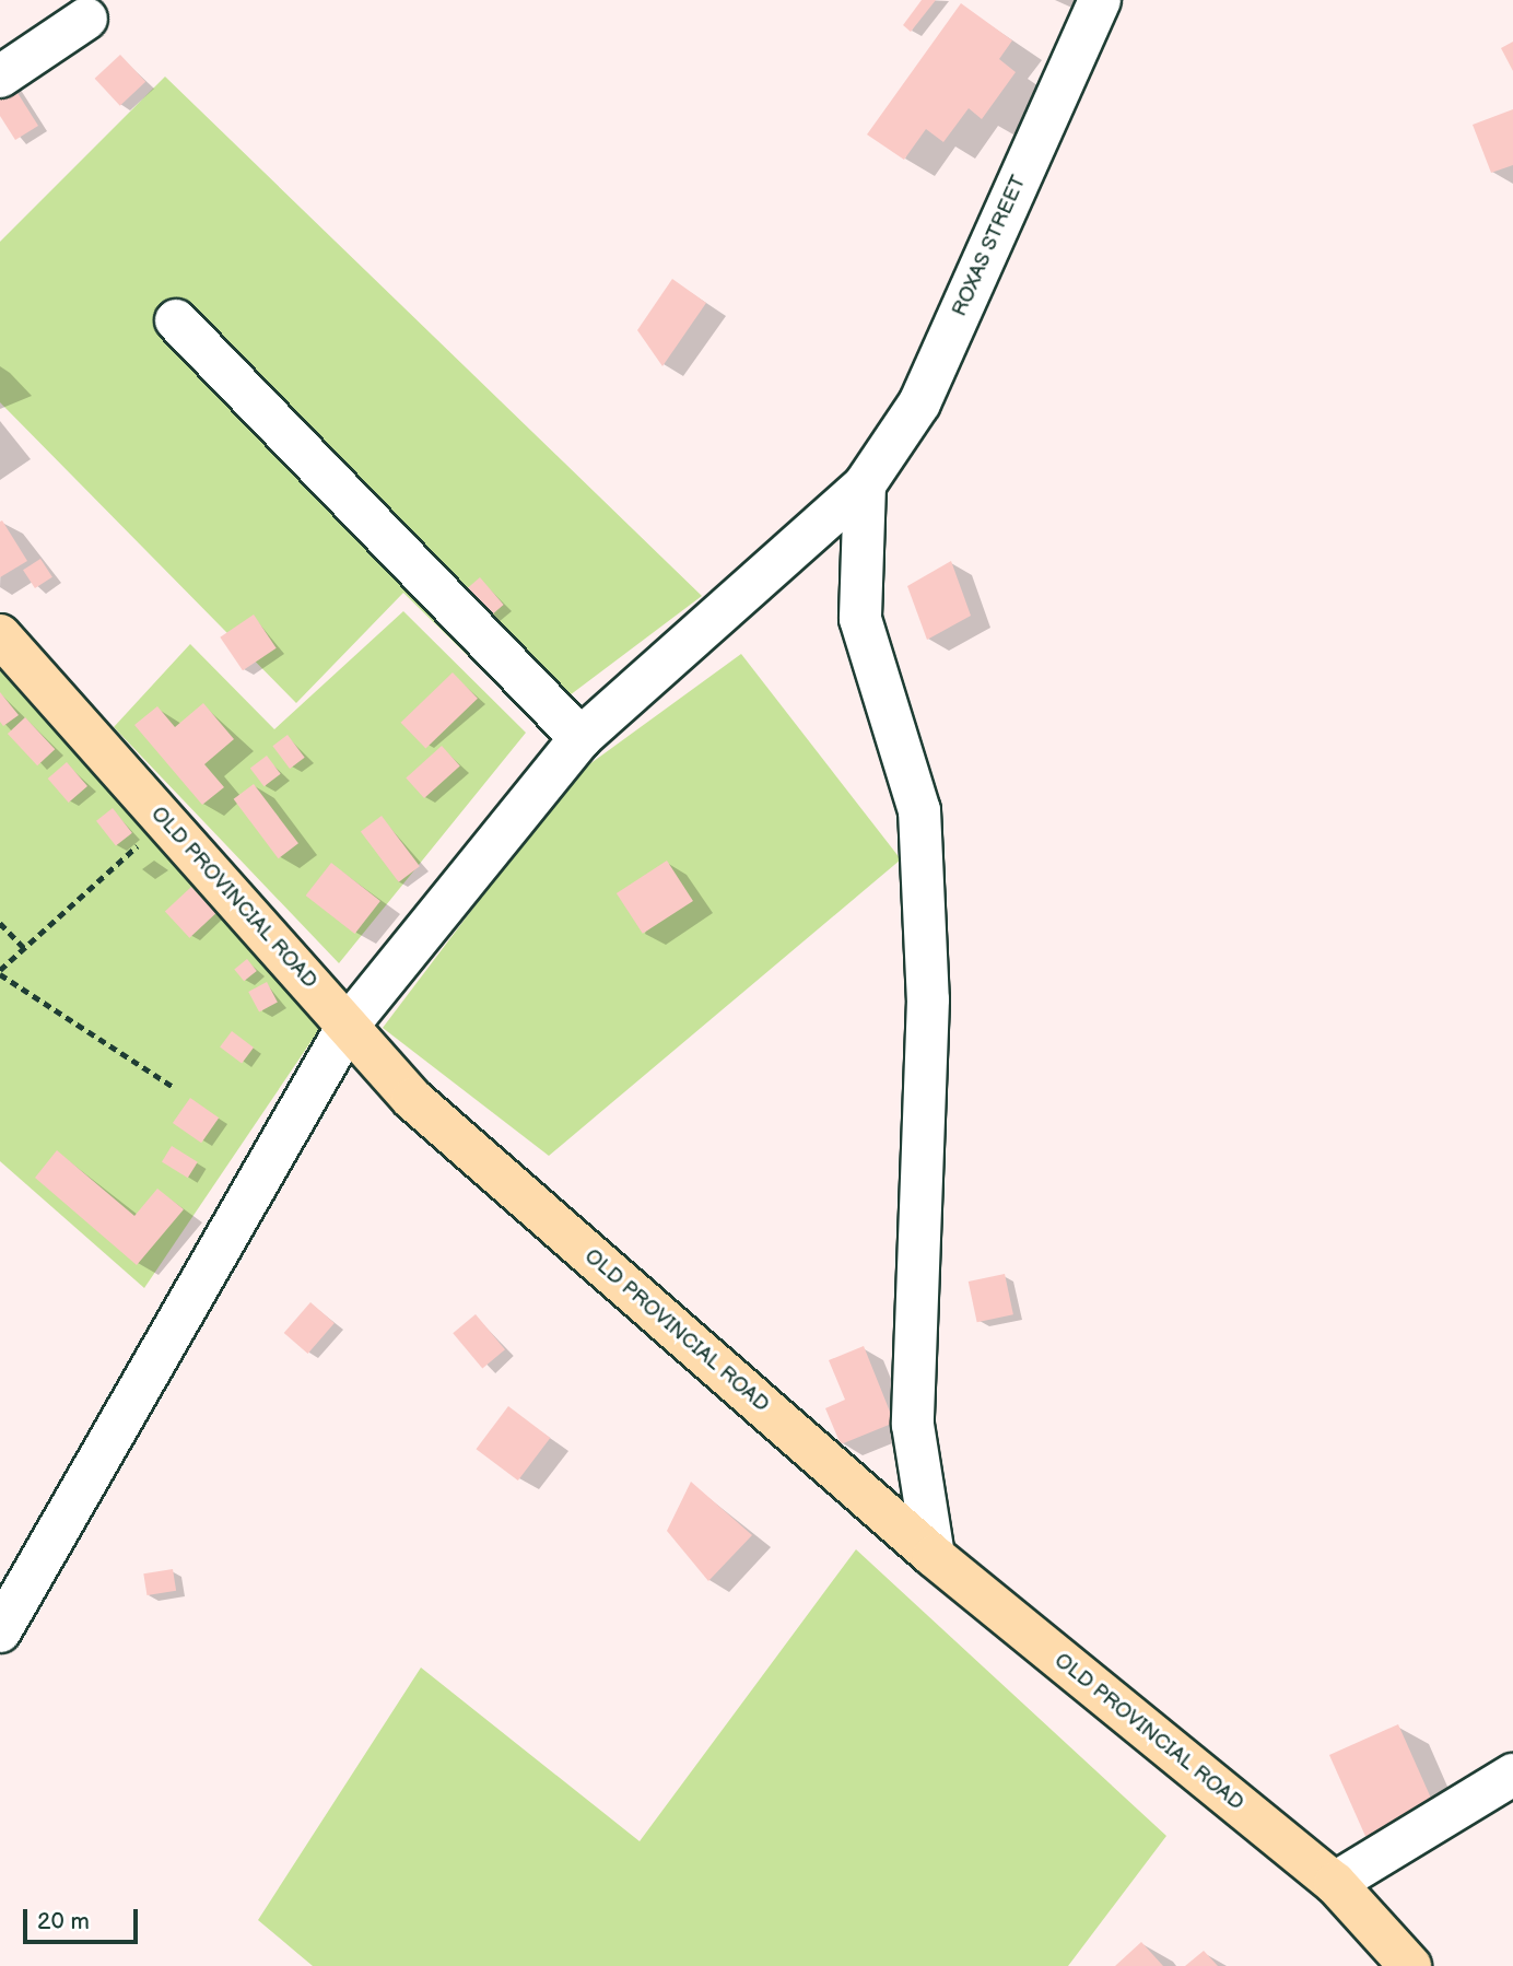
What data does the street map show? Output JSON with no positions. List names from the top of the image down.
{
  "streets": {
    "main road": ["OLD PROVINCIAL ROAD"],
    "street": ["ROXAS STREET"]
  },
  "crossings": [
    ["ROXAS STREET", "OLD PROVINCIAL ROAD"]
  ],
  "scale_bar": "20 m"
}
